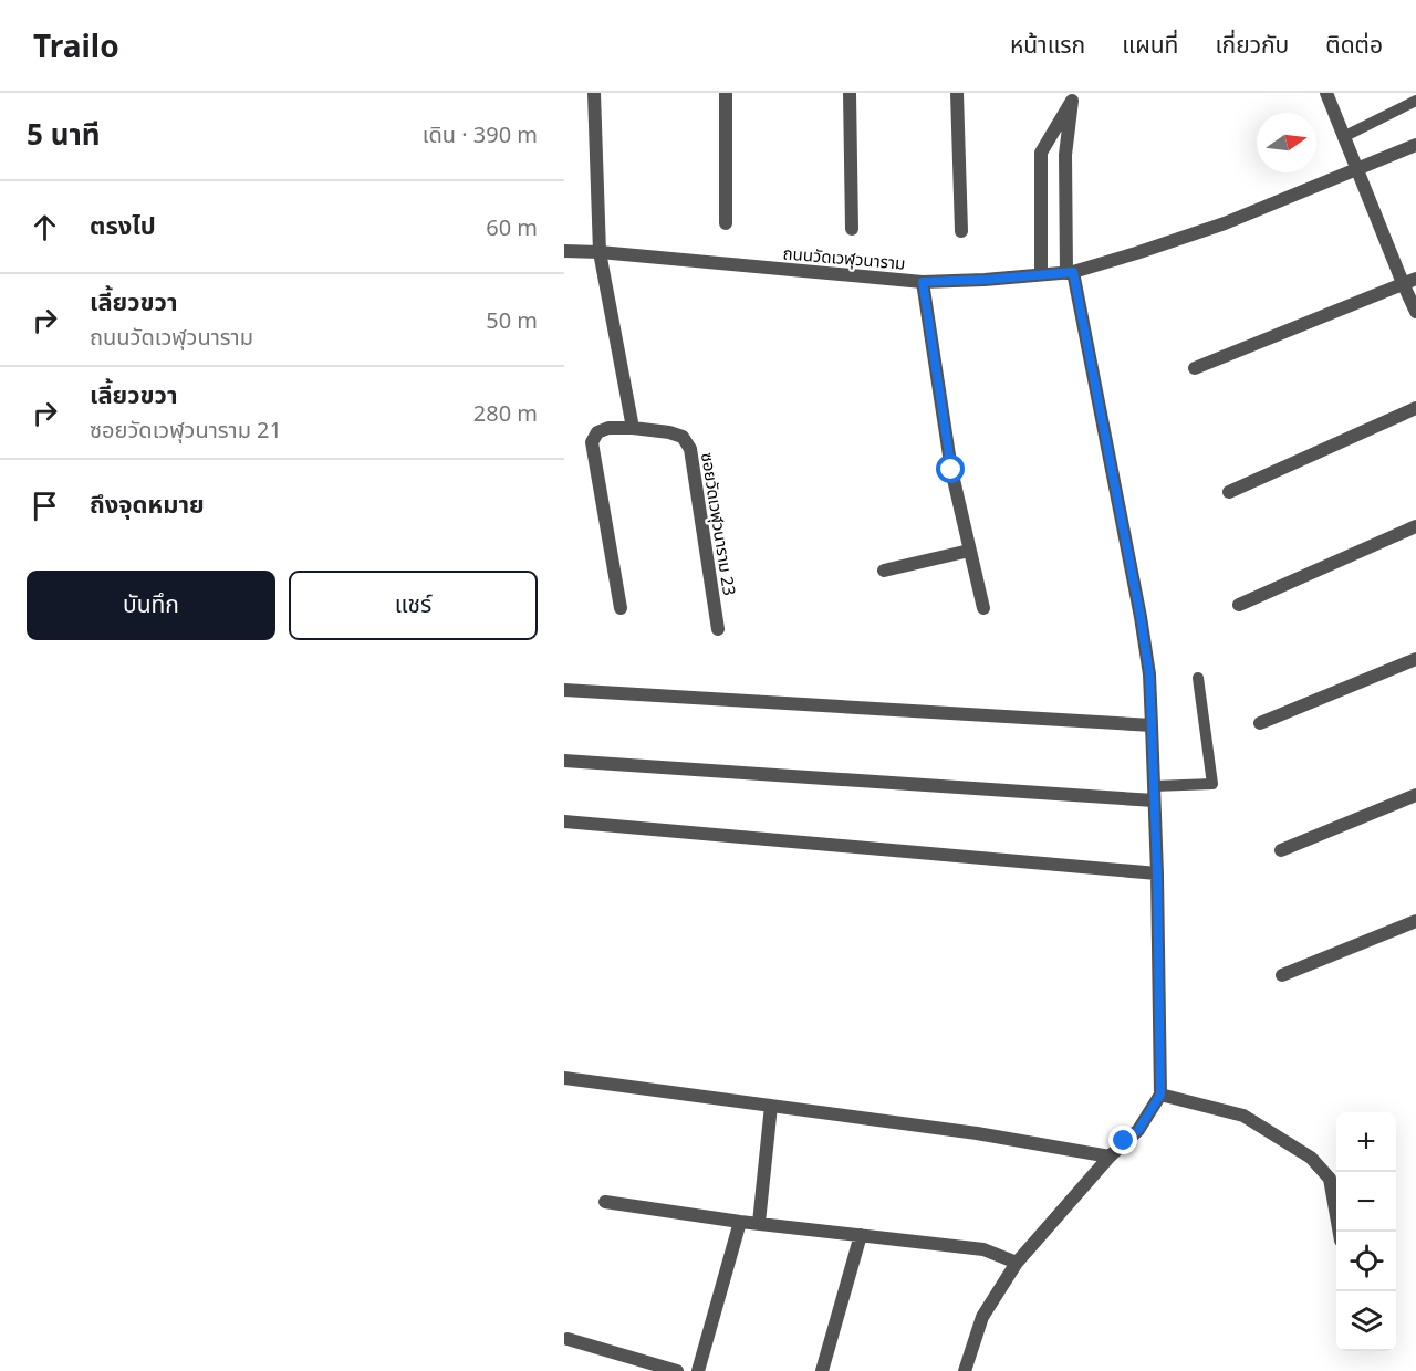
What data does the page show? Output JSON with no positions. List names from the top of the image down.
{
  "streets": {
    "street": ["ถนนวัดเวฬุวนาราม", "ซอยวัดเวฬุวนาราม 23"]
  },
  "north": "right",
  "page": {
    "header": "Trailo",
    "nav": [
      "หน้าแรก",
      "แผนที่",
      "เกี่ยวกับ",
      "ติดต่อ"
    ],
    "heading": ["5 นาที", "เดิน · 390 m"],
    "list": [
      ["ตรงไป", "60 m"],
      ["เลี้ยวขวา", "ถนนวัดเวฬุวนาราม", "50 m"],
      ["เลี้ยวขวา", "ซอยวัดเวฬุวนาราม 21", "280 m"],
      "ถึงจุดหมาย"
    ],
    "buttons": ["บันทึก", "แชร์"],
    "map_buttons": ["+", "−"]
  }
}
